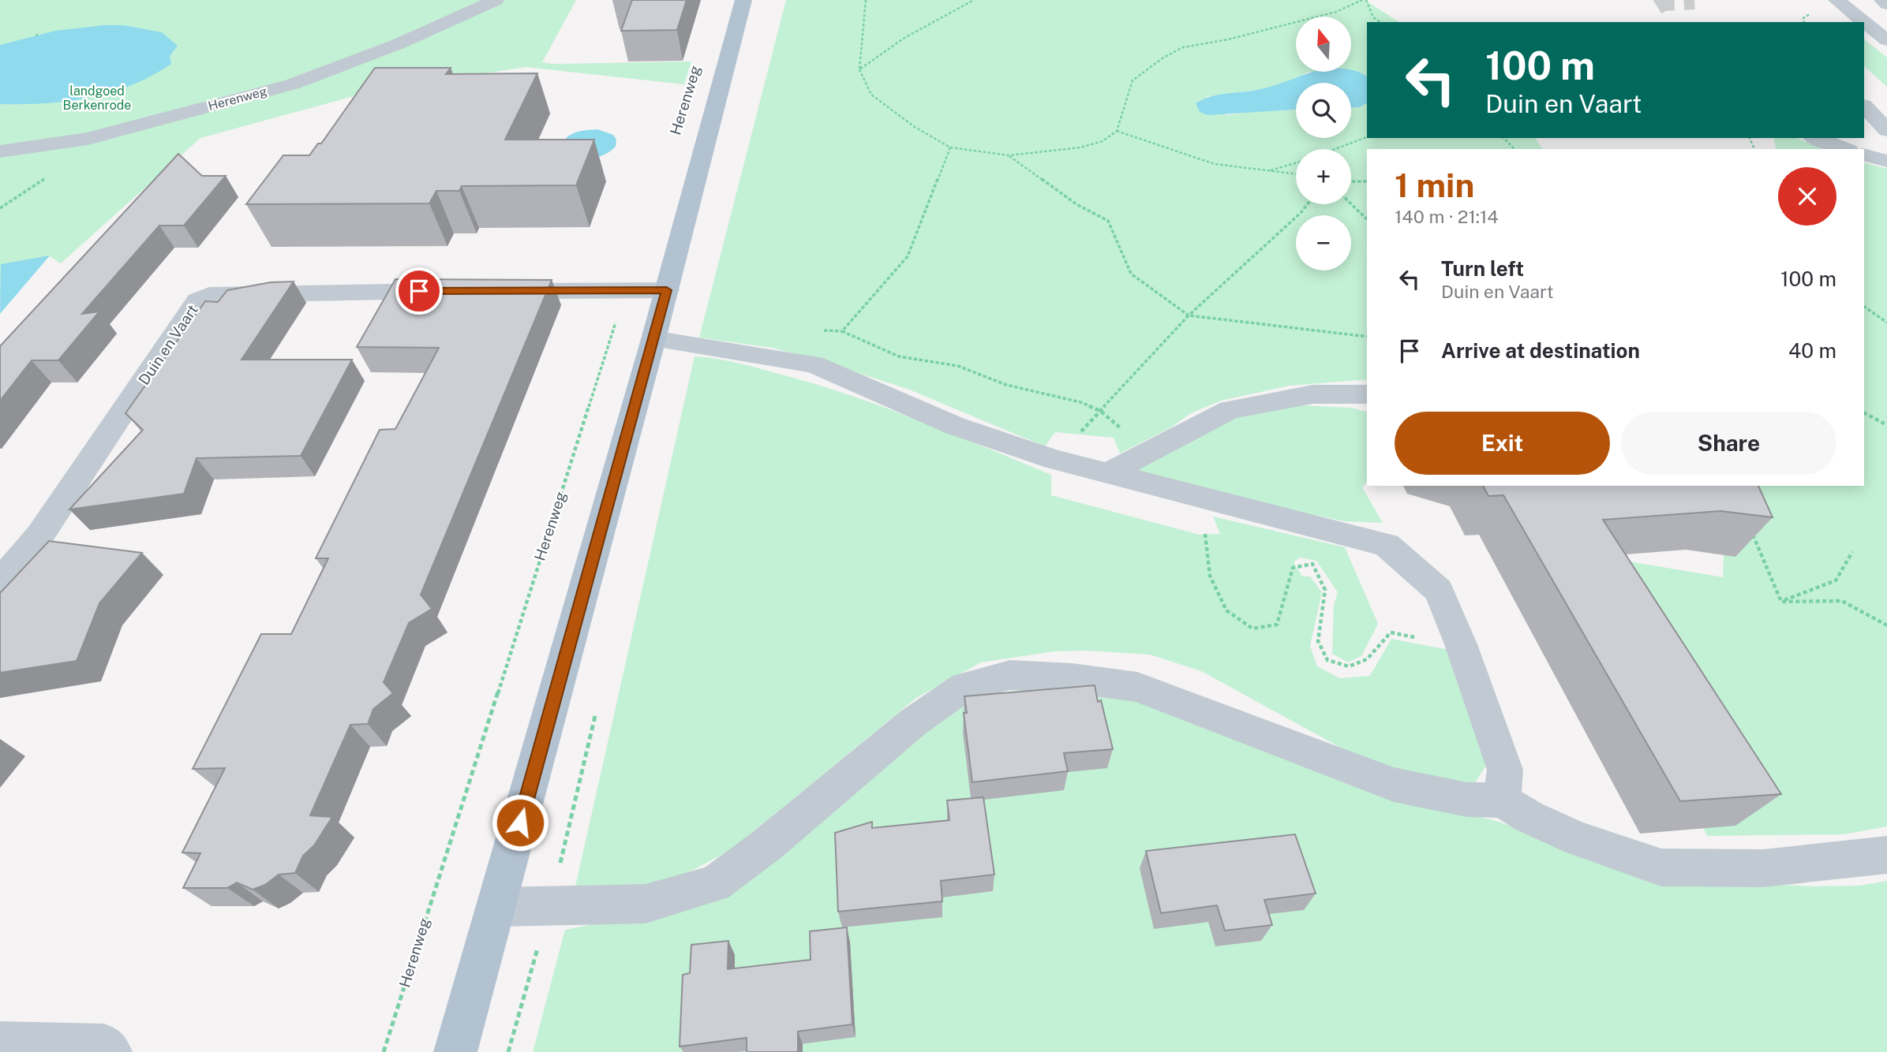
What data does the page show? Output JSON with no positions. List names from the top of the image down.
{
  "streets": {
    "main road": ["Herenweg"],
    "street": ["Duin en Vaart"]
  },
  "parks": ["landgoed Berkenrode"],
  "north": "top",
  "page": {
    "map_buttons": ["+", "−"],
    "turn": ["100 m", "Duin en Vaart"],
    "heading": ["1 min", "140 m · 21:14"],
    "list": [
      {
        "name": "Turn left",
        "note": "Duin en Vaart",
        "value": "100 m"
      },
      {
        "name": "Arrive at destination",
        "value": "40 m"
      }
    ],
    "buttons": ["Exit", "Share"]
  }
}
